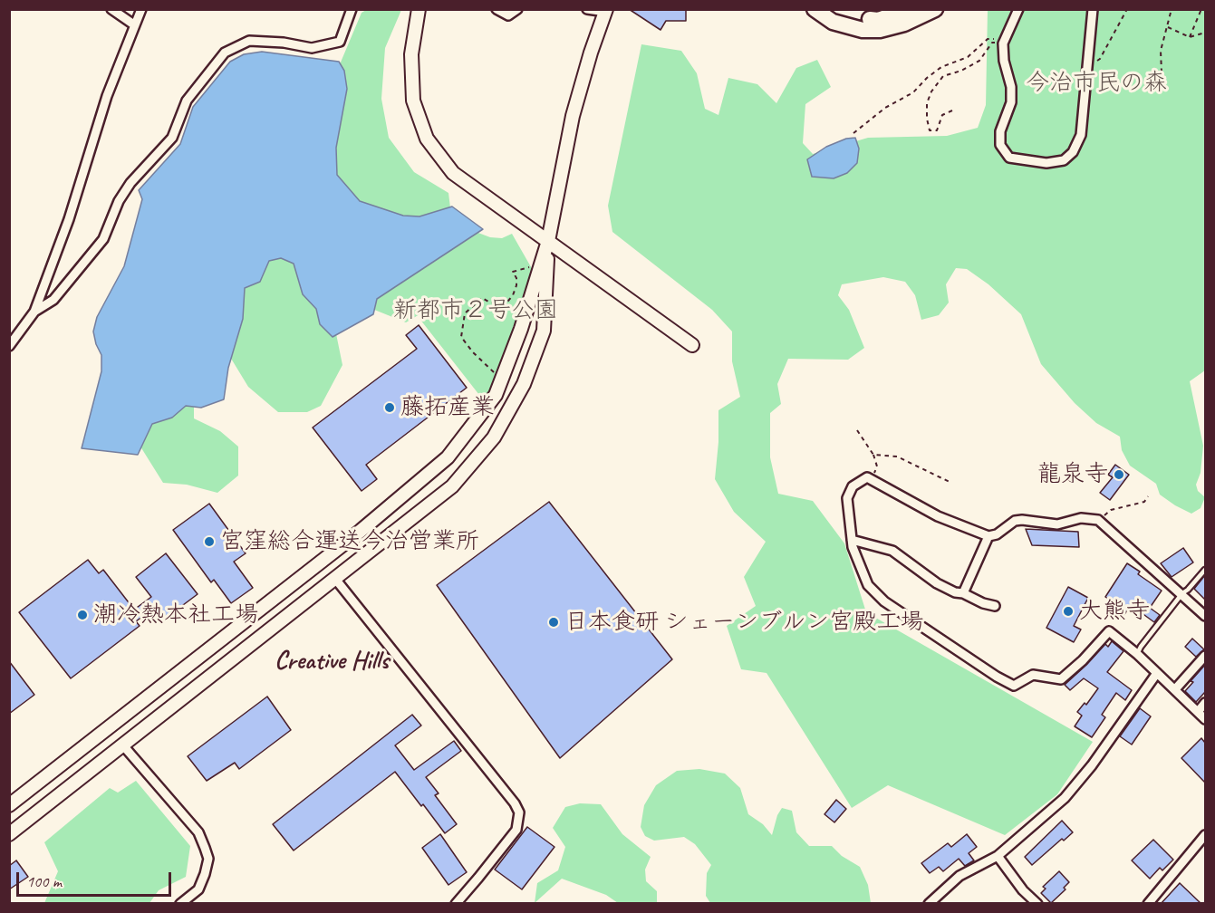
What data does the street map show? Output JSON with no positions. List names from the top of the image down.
{
  "districts": ["Creative Hills"],
  "parks": ["今治市民の森", "新都市２号公園"],
  "places": [
    "藤拓産業",
    "龍泉寺",
    "宮窪総合運送今治営業所",
    "大熊寺",
    "潮冷熱本社工場",
    "日本食研 シェーンブルン宮殿工場"
  ],
  "scale_bar": "100 m"
}
